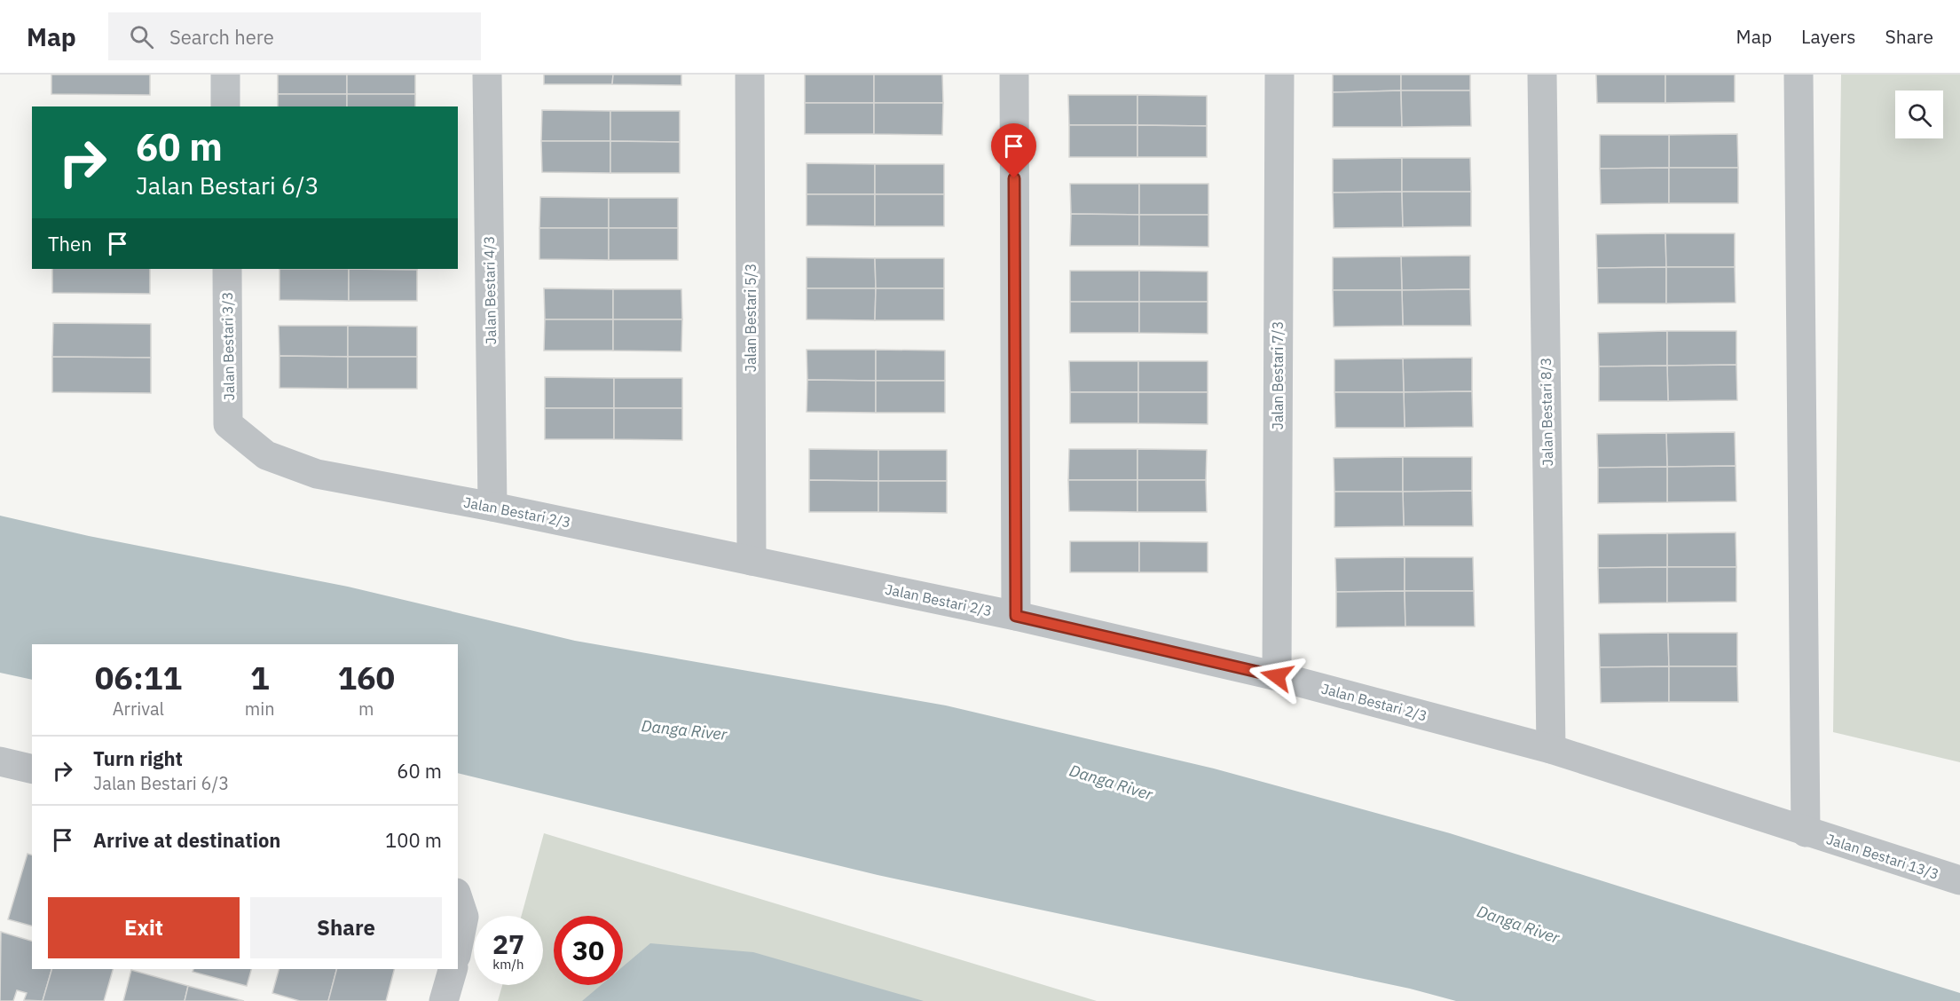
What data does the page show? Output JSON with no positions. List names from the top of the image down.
{
  "streets": {
    "street": [
      "Jalan Bestari 4/3",
      "Jalan Bestari 5/3",
      "Jalan Bestari 3/3",
      "Jalan Bestari 7/3",
      "Jalan Bestari 8/3",
      "Jalan Bestari 2/3",
      "Jalan Bestari 13/3"
    ]
  },
  "crossings": [
    ["Jalan Bestari 4/3", "Jalan Bestari 2/3"],
    ["Jalan Bestari 5/3", "Jalan Bestari 2/3"],
    ["Jalan Bestari 3/3", "Jalan Bestari 2/3"],
    ["Jalan Bestari 7/3", "Jalan Bestari 2/3"],
    ["Jalan Bestari 8/3", "Jalan Bestari 2/3"],
    ["Jalan Bestari 2/3", "Jalan Bestari 13/3"]
  ],
  "water": ["Danga River"],
  "page": {
    "header": "Map",
    "search": "Search here",
    "nav": ["Map", "Layers", "Share"],
    "turn": ["60 m", "Jalan Bestari 6/3"],
    "then": "Then",
    "eta": [
      "06:11",
      "Arrival",
      "1",
      "min",
      "160",
      "m"
    ],
    "list": [
      {
        "name": "Turn right",
        "note": "Jalan Bestari 6/3",
        "value": "60 m"
      },
      {
        "name": "Arrive at destination",
        "value": "100 m"
      }
    ],
    "buttons": ["Exit", "Share"],
    "speed": "27 km/h",
    "limit": "30"
  }
}
